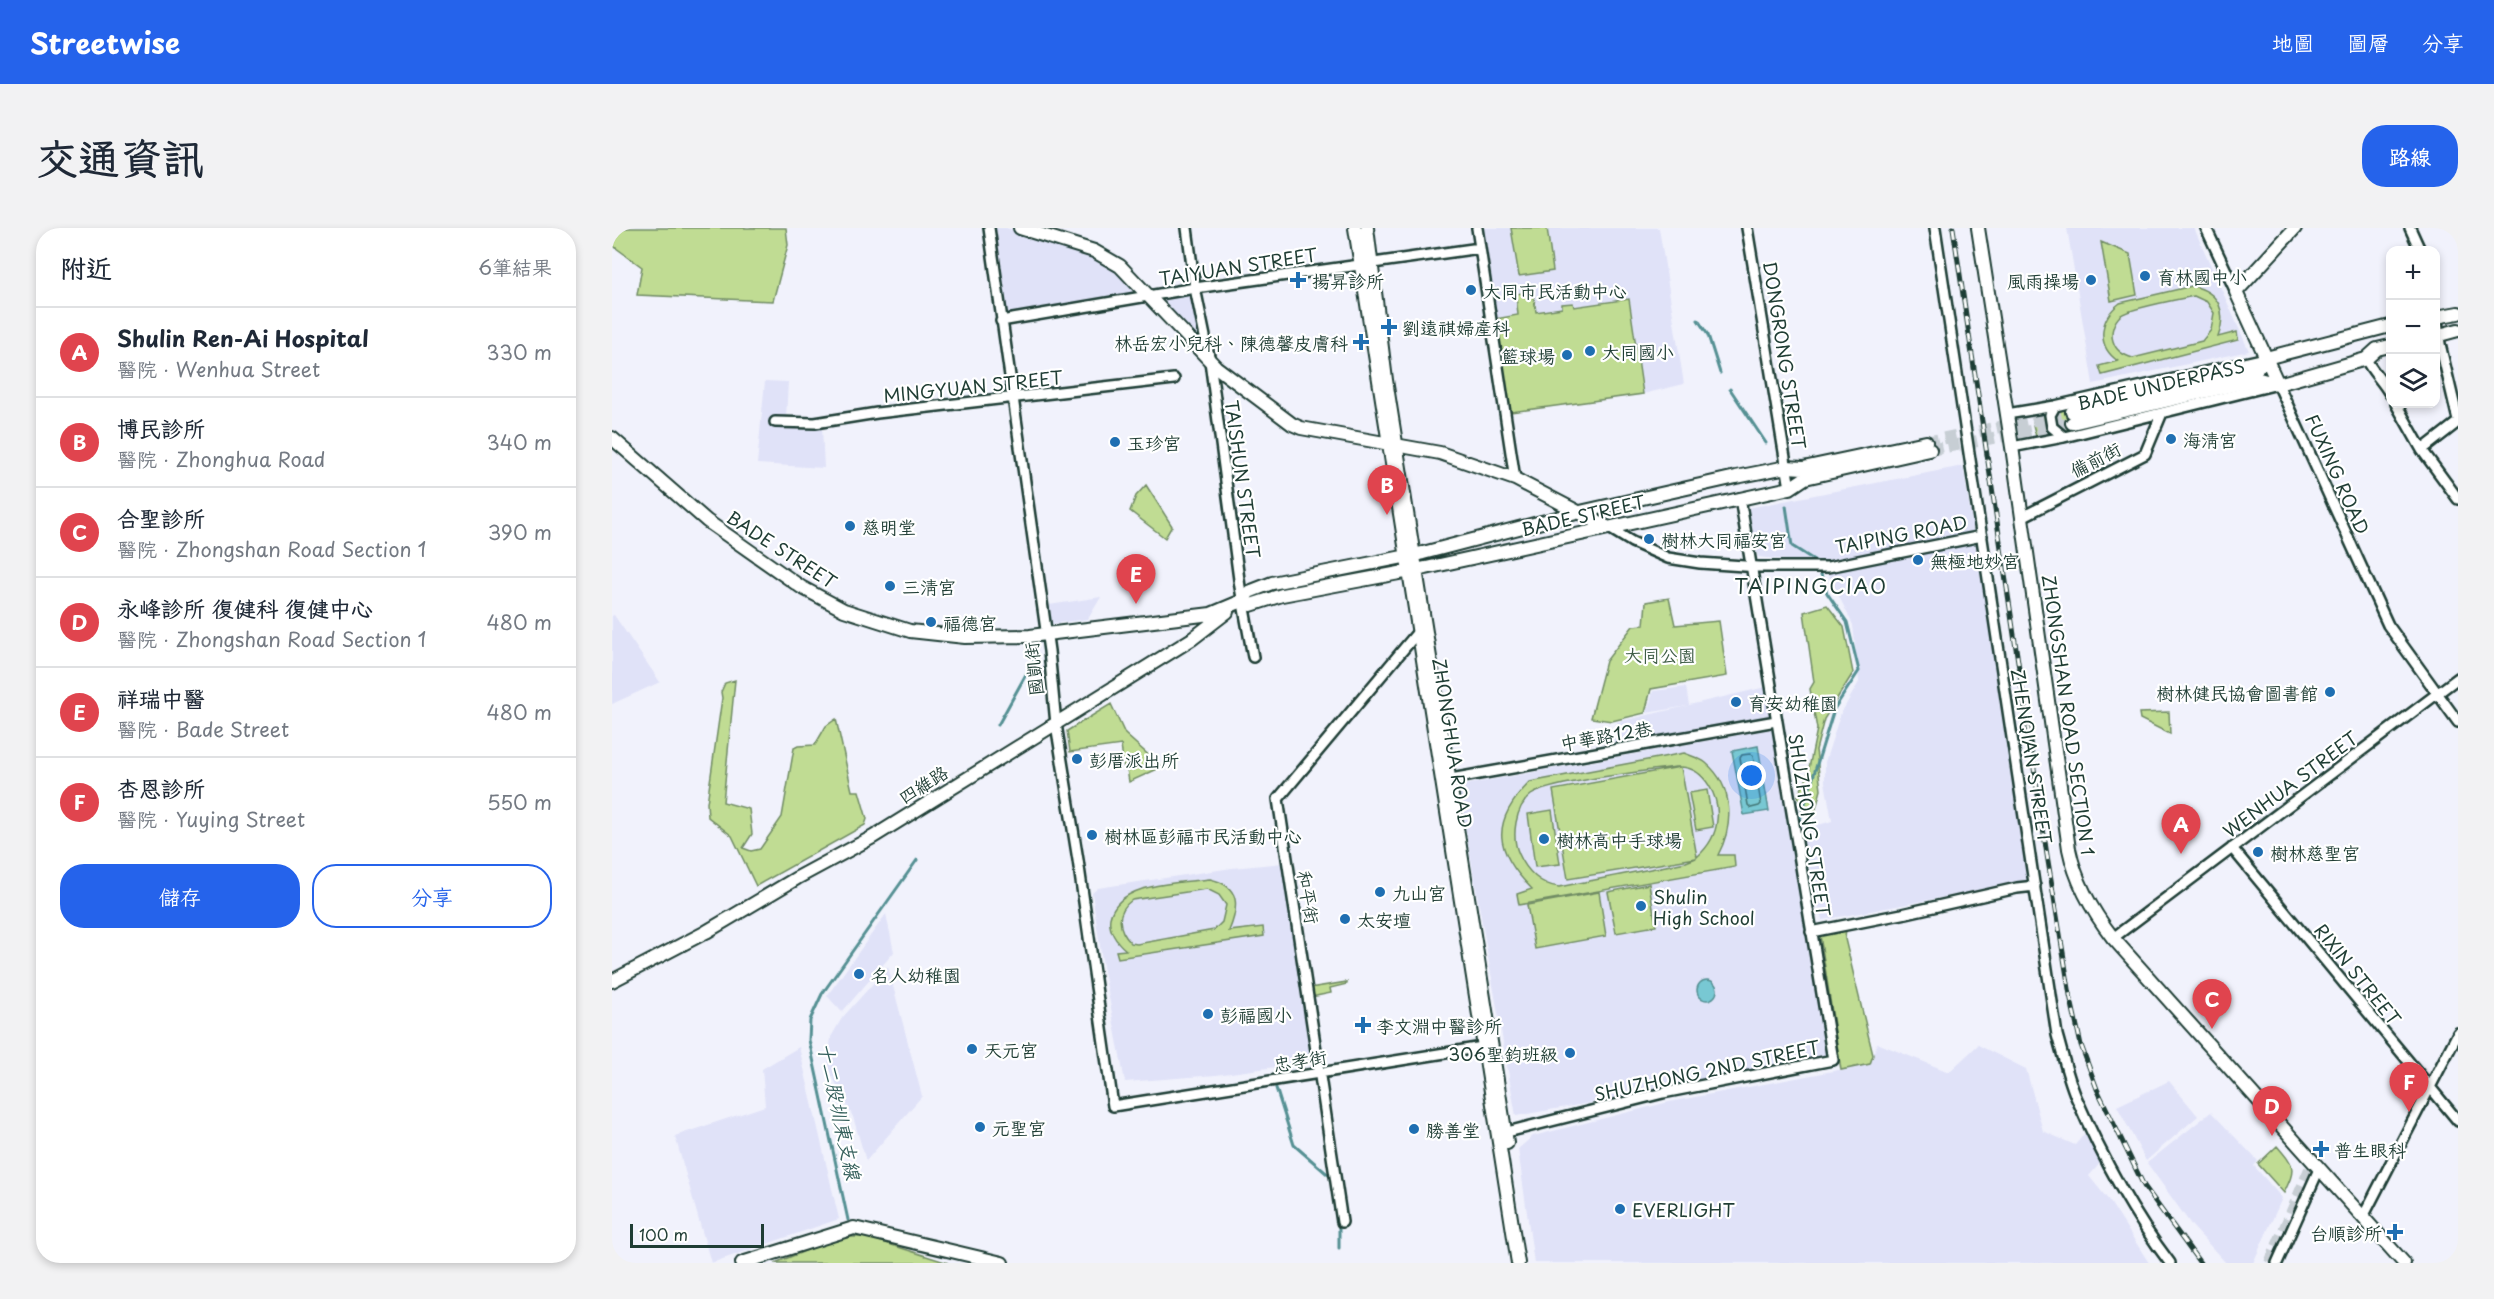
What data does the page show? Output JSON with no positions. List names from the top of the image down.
{
  "streets": {
    "street": [
      "TAIYUAN STREET",
      "DONGRONG STREET",
      "BADE UNDERPASS",
      "MINGYUAN STREET",
      "備前街",
      "FUXING ROAD",
      "TAISHUN STREET",
      "BADE STREET",
      "TAIPING ROAD",
      "國凱街",
      "ZHONGSHAN ROAD SECTION 1",
      "中華路12巷",
      "ZHONGHUA ROAD",
      "ZHENQIAN STREET",
      "四維路",
      "WENHUA STREET",
      "SHUZHONG STREET",
      "和平街",
      "RIXIN STREET",
      "忠孝街",
      "SHUZHONG 2ND STREET"
    ]
  },
  "crossings": [
    ["TAIYUAN STREET", "TAISHUN STREET"],
    ["TAIYUAN STREET", "TAIPING ROAD"],
    ["TAIYUAN STREET", "國凱街"],
    ["TAIYUAN STREET", "ZHONGHUA ROAD"],
    ["DONGRONG STREET", "BADE STREET"],
    ["MINGYUAN STREET", "國凱街"],
    ["備前街", "ZHONGSHAN ROAD SECTION 1"],
    ["FUXING ROAD", "WENHUA STREET"],
    ["TAISHUN STREET", "BADE STREET"],
    ["TAISHUN STREET", "TAIPING ROAD"],
    ["TAISHUN STREET", "四維路"],
    ["BADE STREET", "TAIPING ROAD"],
    ["BADE STREET", "國凱街"],
    ["BADE STREET", "ZHONGHUA ROAD"],
    ["BADE STREET", "四維路"],
    ["BADE STREET", "SHUZHONG STREET"],
    ["TAIPING ROAD", "ZHONGHUA ROAD"],
    ["TAIPING ROAD", "ZHENQIAN STREET"],
    ["TAIPING ROAD", "SHUZHONG STREET"],
    ["國凱街", "四維路"],
    ["國凱街", "忠孝街"],
    ["ZHONGSHAN ROAD SECTION 1", "WENHUA STREET"],
    ["中華路12巷", "ZHONGHUA ROAD"],
    ["中華路12巷", "SHUZHONG STREET"],
    ["ZHONGHUA ROAD", "和平街"],
    ["ZHONGHUA ROAD", "忠孝街"],
    ["ZHONGHUA ROAD", "SHUZHONG 2ND STREET"],
    ["ZHENQIAN STREET", "SHUZHONG STREET"],
    ["WENHUA STREET", "RIXIN STREET"],
    ["SHUZHONG STREET", "SHUZHONG 2ND STREET"],
    ["和平街", "忠孝街"]
  ],
  "districts": ["TAIPINGCIAO"],
  "water": ["十二股圳東支線"],
  "parks": ["大同公園"],
  "places": {
    "other": [
      "育林國中小",
      "風雨操場",
      "大同市民活動中心",
      "大同國小",
      "籃球場",
      "海清宮",
      "玉珍宮",
      "慈明堂",
      "樹林大同福安宮",
      "無極地妙宮",
      "三清宮",
      "福德宮",
      "樹林健民協會圖書館",
      "育安幼稚園",
      "彭厝派出所",
      "樹林區彭福市民活動中心",
      "樹林高中手球場",
      "樹林慈聖宮",
      "九山宮",
      "Shulin High School",
      "太安壇",
      "名人幼稚園",
      "彭福國小",
      "天元宮",
      "306聖鈞班級",
      "元聖宮",
      "勝善堂",
      "EVERLIGHT"
    ],
    "health": [
      "揚昇診所",
      "劉遠祺婦產科",
      "林岳宏小兒科、陳德馨皮膚科",
      "李文淵中醫診所",
      "普生眼科",
      "台順診所"
    ]
  },
  "scale_bar": "100 m",
  "page": {
    "header": "Streetwise",
    "nav": ["地圖", "圖層", "分享"],
    "title": "交通資訊",
    "buttons": [
      "路線",
      ["儲存", "分享"]
    ],
    "heading": ["附近", "6筆結果"],
    "map_buttons": ["+", "−"],
    "list": [
      {
        "mark": "A",
        "name": "Shulin Ren-Ai Hospital",
        "note": "醫院 · Wenhua Street",
        "value": "330 m"
      },
      {
        "mark": "B",
        "name": "博民診所",
        "note": "醫院 · Zhonghua Road",
        "value": "340 m"
      },
      {
        "mark": "C",
        "name": "合聖診所",
        "note": "醫院 · Zhongshan Road Section 1",
        "value": "390 m"
      },
      {
        "mark": "D",
        "name": "永峰診所 復健科 復健中心",
        "note": "醫院 · Zhongshan Road Section 1",
        "value": "480 m"
      },
      {
        "mark": "E",
        "name": "祥瑞中醫",
        "note": "醫院 · Bade Street",
        "value": "480 m"
      },
      {
        "mark": "F",
        "name": "杏恩診所",
        "note": "醫院 · Yuying Street",
        "value": "550 m"
      }
    ],
    "pins": [
      "B",
      "E",
      "A",
      "C",
      "F",
      "D"
    ],
    "scale": "100 m"
  }
}
